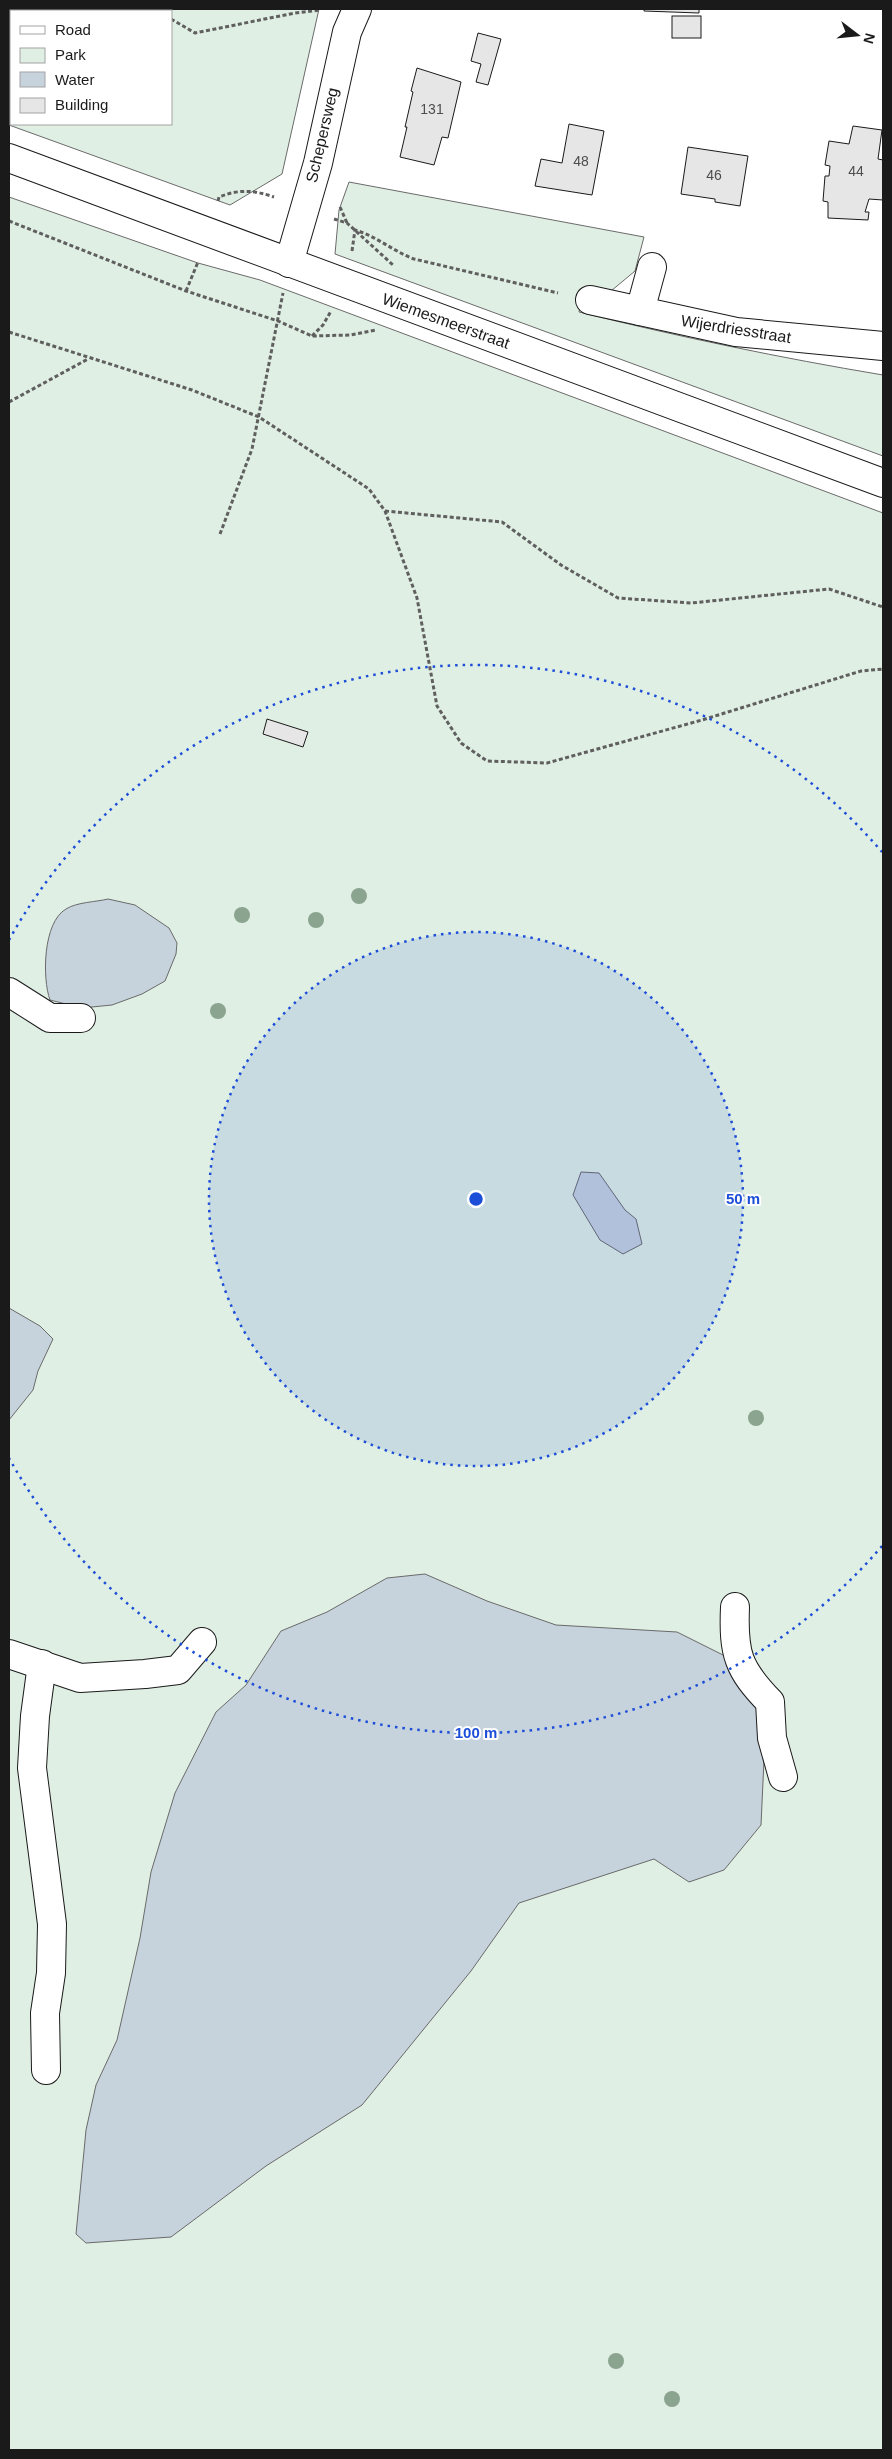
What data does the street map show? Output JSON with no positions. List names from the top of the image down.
{
  "streets": {
    "main road": ["Schepersweg", "Wiemesmeerstraat", "Wijerdriesstraat"]
  },
  "crossings": [
    ["Schepersweg", "Wiemesmeerstraat"]
  ],
  "house_numbers": [
    "131",
    "48",
    "44",
    "46"
  ],
  "legend": [
    "Road",
    "Park",
    "Water",
    "Building"
  ],
  "north": "right",
  "rings": ["50 m", "100 m"]
}
